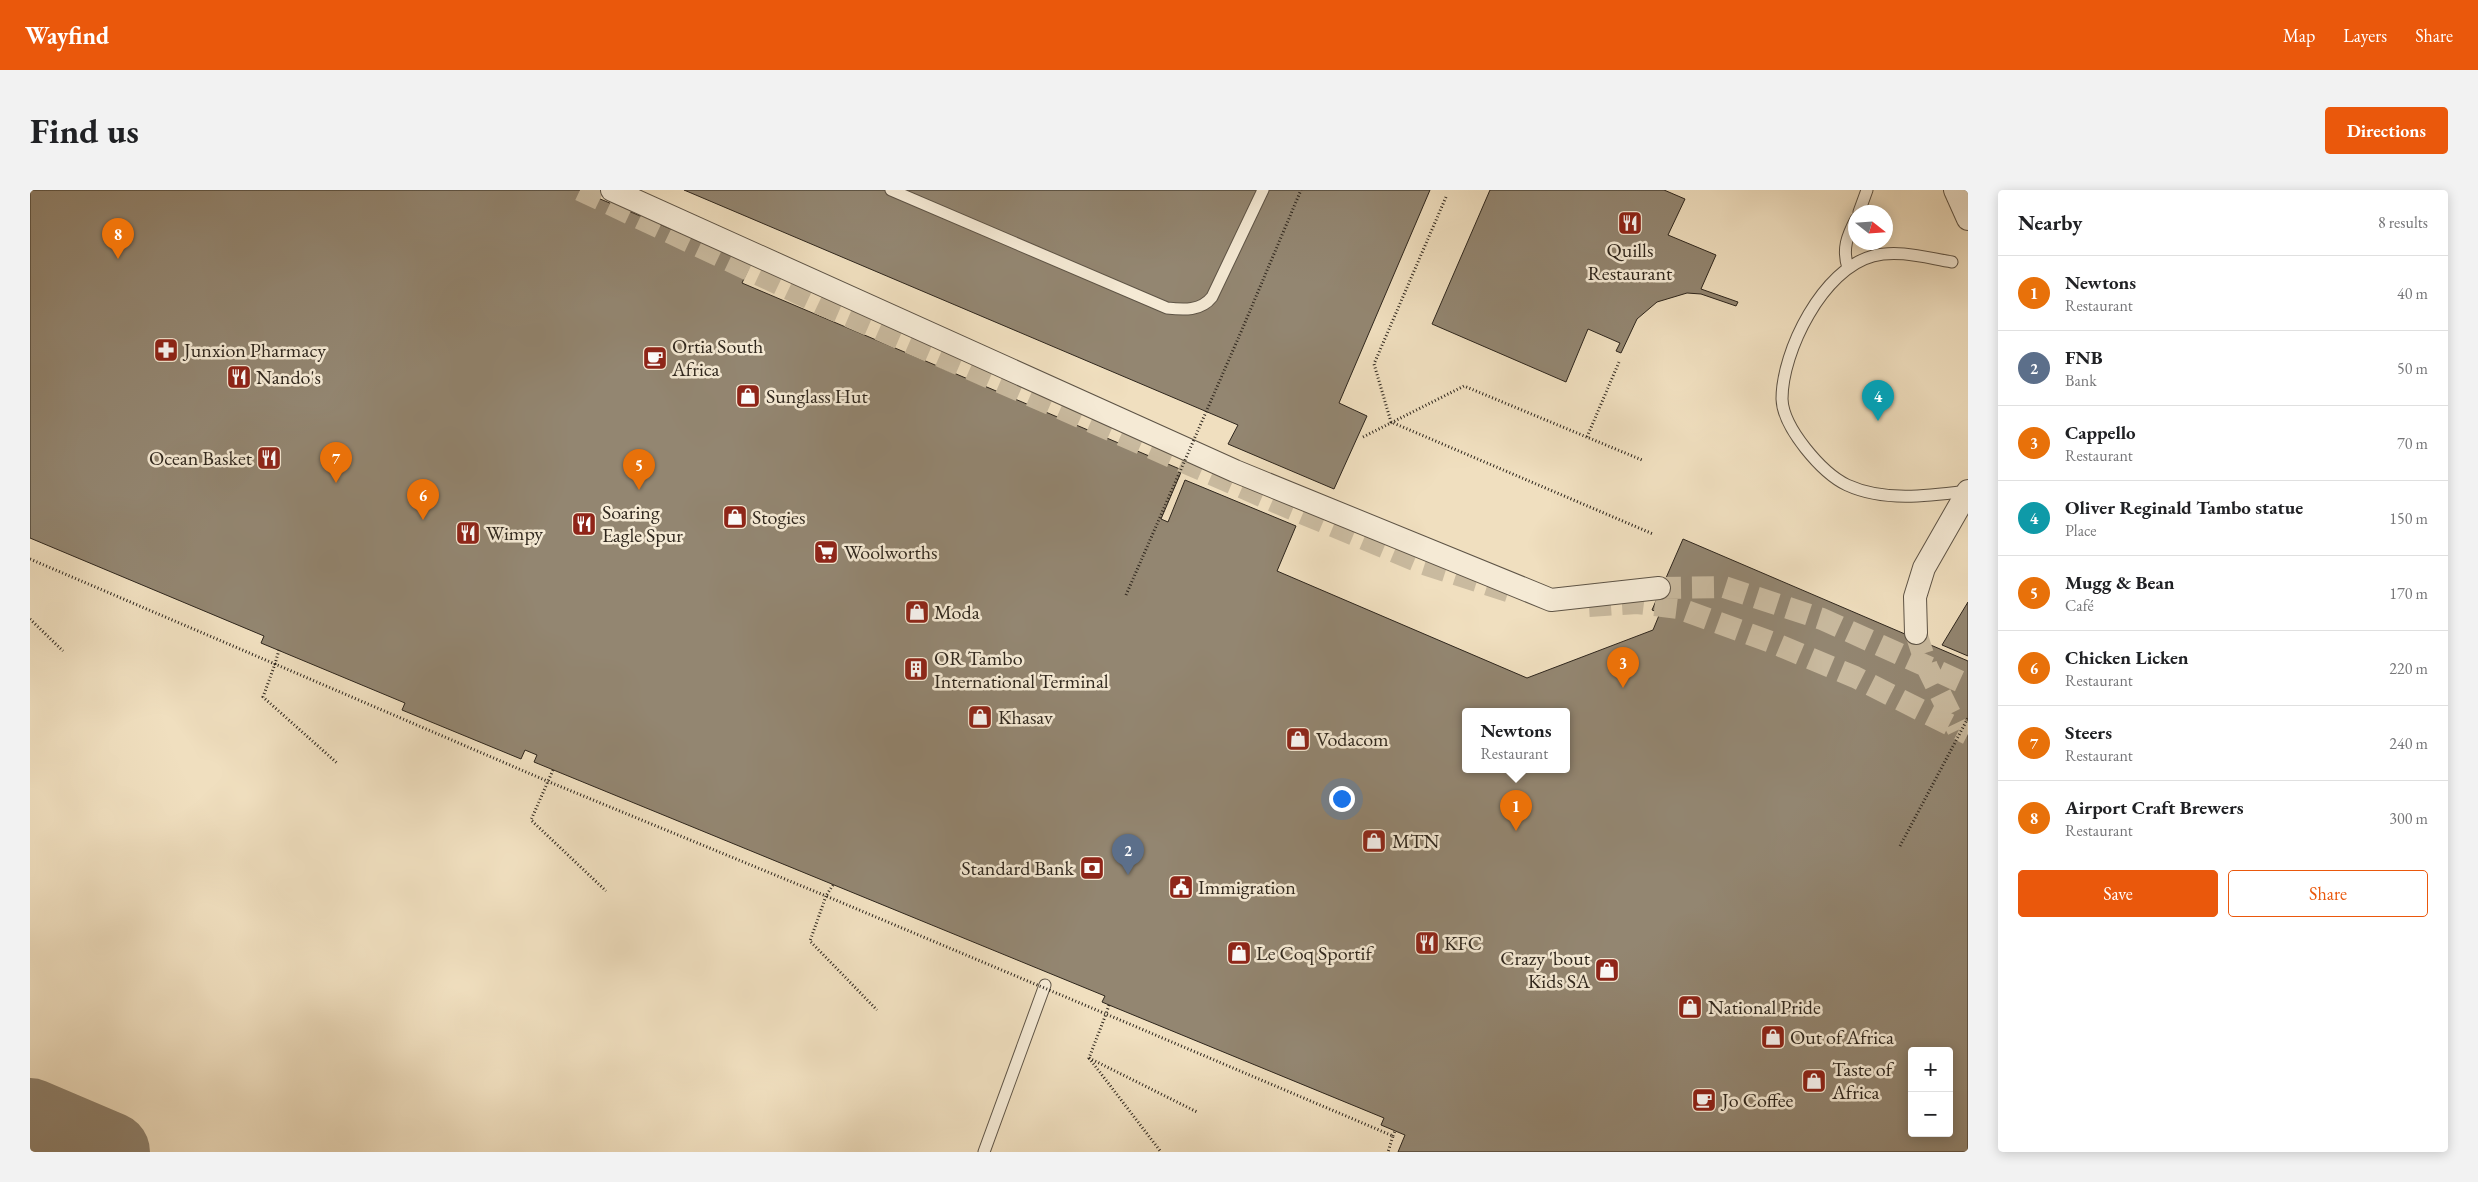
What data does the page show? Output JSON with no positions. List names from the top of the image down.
{
  "places": {
    "restaurant": [
      "Quills Restaurant",
      "Nando's",
      "Ocean Basket",
      "Soaring Eagle Spur",
      "Wimpy",
      "KFC"
    ],
    "pharmacy": ["Junxion Pharmacy"],
    "cafe": ["Ortia South Africa", "Jo Coffee"],
    "shop": [
      "Sunglass Hut",
      "Stogies",
      "Moda",
      "Khasav",
      "Vodacom",
      "MTN",
      "Le Coq Sportif",
      "Crazy 'bout Kids SA",
      "National Pride",
      "Out of Africa",
      "Taste of Africa"
    ],
    "supermarket": ["Woolworths"],
    "building": ["OR Tambo International Terminal"],
    "bank": ["Standard Bank"],
    "public building": ["Immigration"]
  },
  "north": "right",
  "page": {
    "header": "Wayfind",
    "nav": ["Map", "Layers", "Share"],
    "buttons": [
      "Directions",
      ["Save", "Share"]
    ],
    "title": "Find us",
    "heading": ["Nearby", "8 results"],
    "pins": [
      "8",
      "4",
      "7",
      "5",
      "6",
      "3",
      "1",
      "2"
    ],
    "list": [
      {
        "mark": "1",
        "name": "Newtons",
        "note": "Restaurant",
        "value": "40 m"
      },
      {
        "mark": "2",
        "name": "FNB",
        "note": "Bank",
        "value": "50 m"
      },
      {
        "mark": "3",
        "name": "Cappello",
        "note": "Restaurant",
        "value": "70 m"
      },
      {
        "mark": "4",
        "name": "Oliver Reginald Tambo statue",
        "note": "Place",
        "value": "150 m"
      },
      {
        "mark": "5",
        "name": "Mugg & Bean",
        "note": "Café",
        "value": "170 m"
      },
      {
        "mark": "6",
        "name": "Chicken Licken",
        "note": "Restaurant",
        "value": "220 m"
      },
      {
        "mark": "7",
        "name": "Steers",
        "note": "Restaurant",
        "value": "240 m"
      },
      {
        "mark": "8",
        "name": "Airport Craft Brewers",
        "note": "Restaurant",
        "value": "300 m"
      }
    ],
    "popup": ["Newtons", "Restaurant"],
    "map_buttons": ["+", "−"]
  }
}
